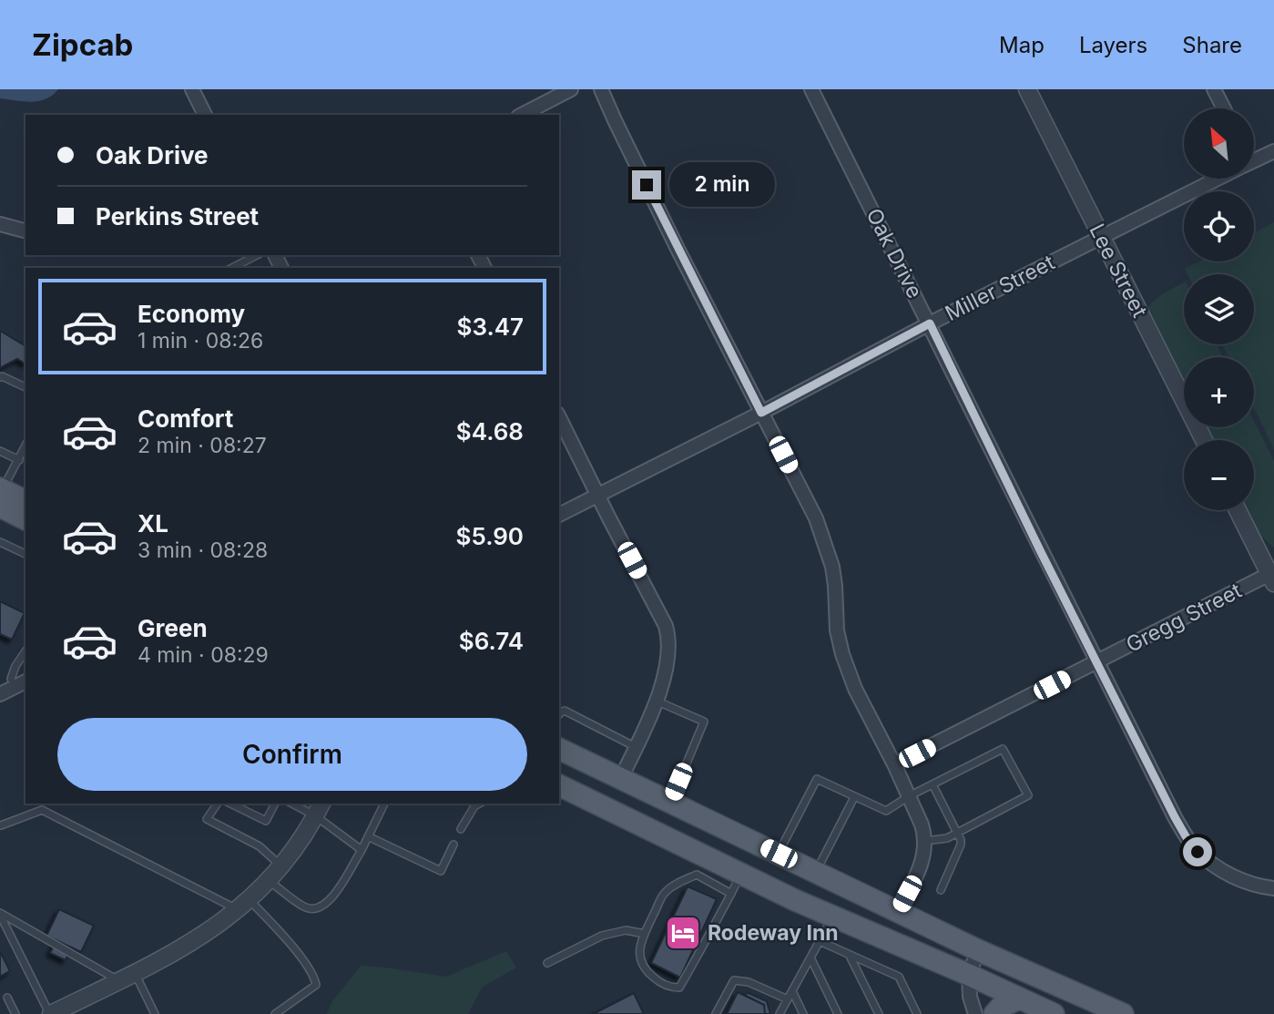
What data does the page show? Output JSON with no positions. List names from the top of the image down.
{
  "streets": {
    "street": [
      "Oak Drive",
      "Lee Street",
      "Miller Street",
      "Gregg Street"
    ]
  },
  "crossings": [
    ["Oak Drive", "Miller Street"],
    ["Oak Drive", "Gregg Street"],
    ["Lee Street", "Miller Street"]
  ],
  "places": {
    "hotel": ["Rodeway Inn"]
  },
  "north": "top left",
  "page": {
    "header": "Zipcab",
    "nav": ["Map", "Layers", "Share"],
    "map_buttons": ["+", "−"],
    "banner": ["Oak Drive", "Perkins Street"],
    "bubble": "2 min",
    "list": [
      {
        "name": "Economy",
        "note": "1 min · 08:26",
        "value": "$3.47"
      },
      {
        "name": "Comfort",
        "note": "2 min · 08:27",
        "value": "$4.68"
      },
      {
        "name": "XL",
        "note": "3 min · 08:28",
        "value": "$5.90"
      },
      {
        "name": "Green",
        "note": "4 min · 08:29",
        "value": "$6.74"
      }
    ],
    "buttons": "Confirm"
  }
}
